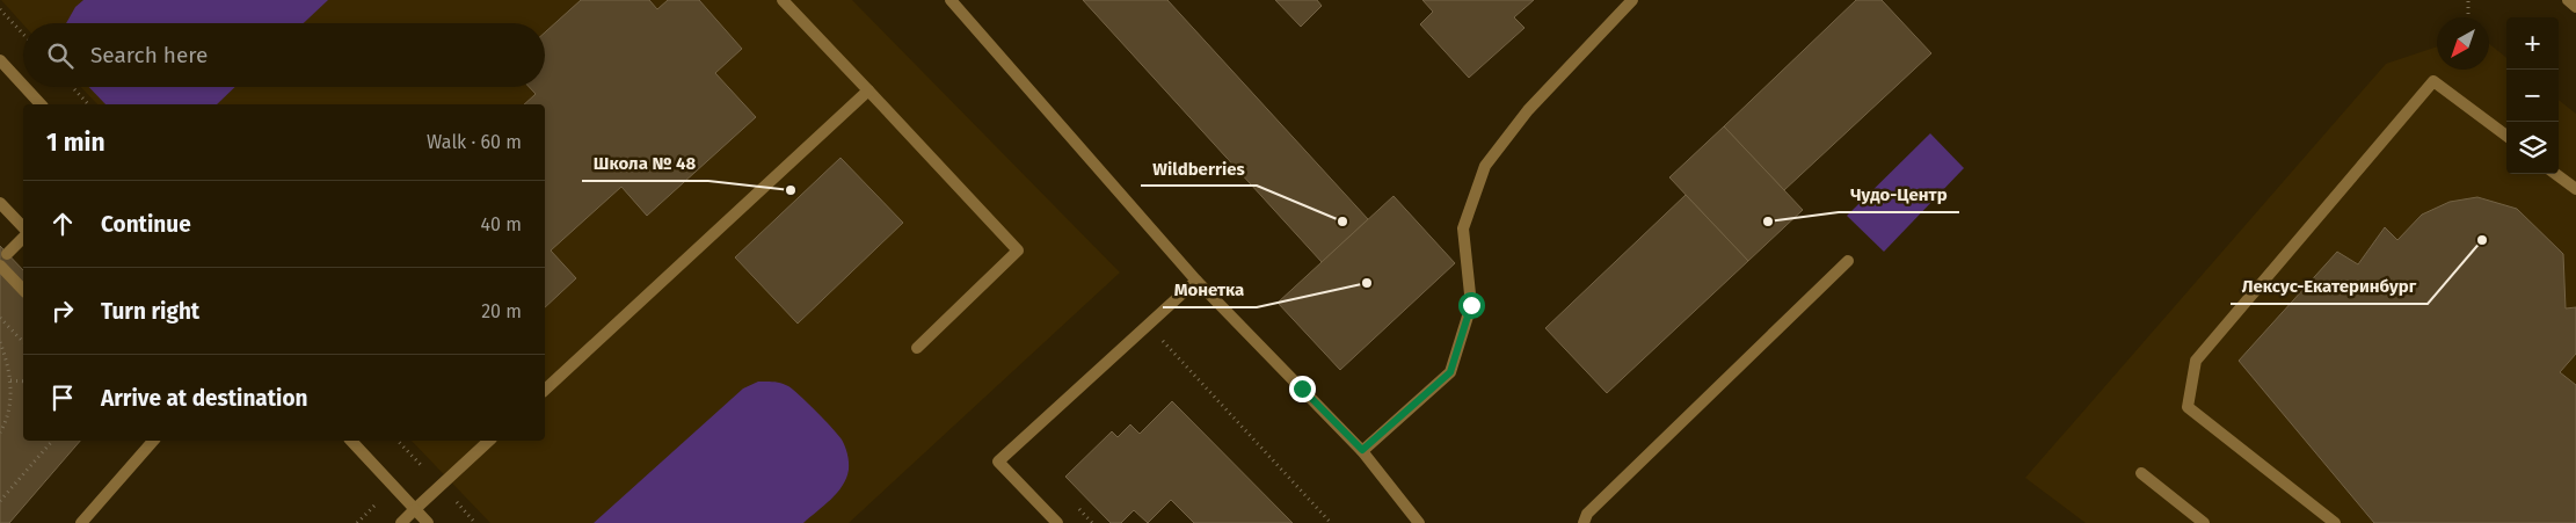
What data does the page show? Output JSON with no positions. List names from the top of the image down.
{
  "places": [
    "Школа № 48",
    "Wildberries",
    "Чудо-Центр",
    "Лексус-Екатеринбург",
    "Монетка"
  ],
  "north": "bottom left",
  "page": {
    "map_buttons": ["+", "−"],
    "search": "Search here",
    "heading": ["1 min", "Walk · 60 m"],
    "list": [
      ["Continue", "40 m"],
      ["Turn right", "20 m"],
      "Arrive at destination"
    ]
  }
}
